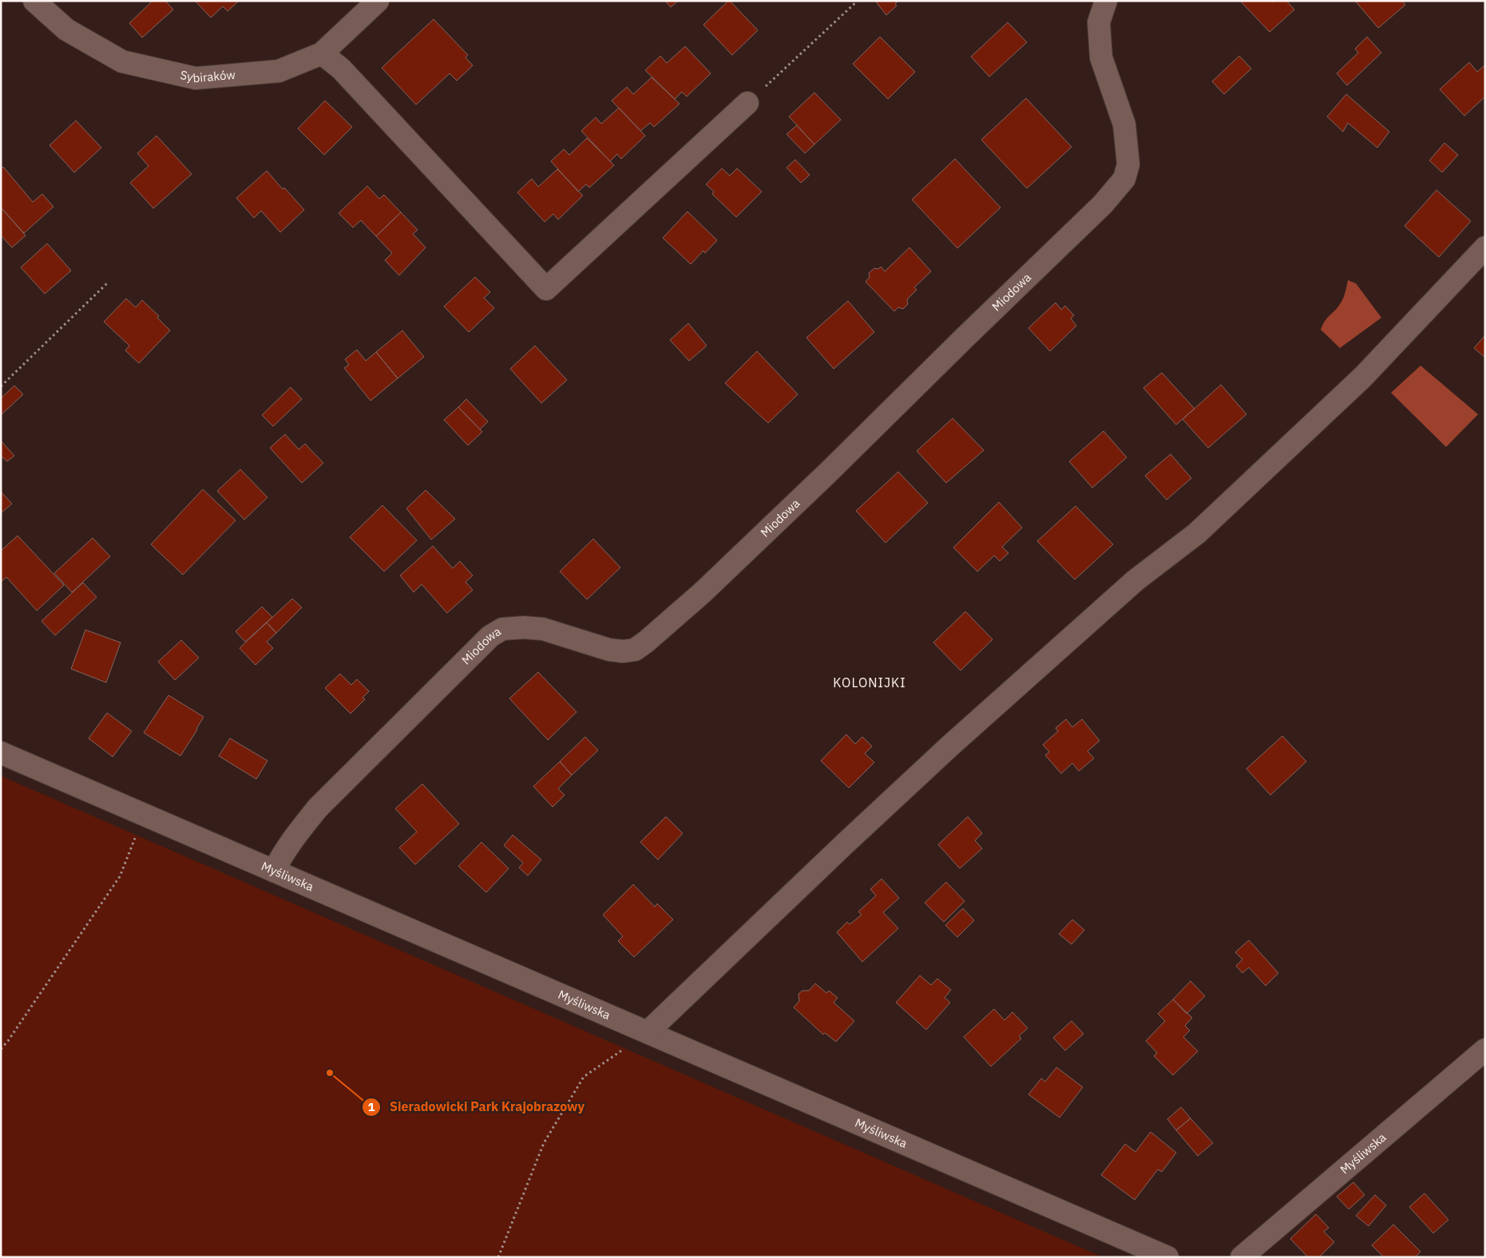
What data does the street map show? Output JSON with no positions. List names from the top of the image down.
{
  "streets": {
    "street": ["Sybiraków", "Miodowa", "Myśliwska"]
  },
  "crossings": [
    ["Miodowa", "Myśliwska"]
  ],
  "districts": ["KOLONIJKI"],
  "places": ["Sieradowicki Park Krajobrazowy"]
}
